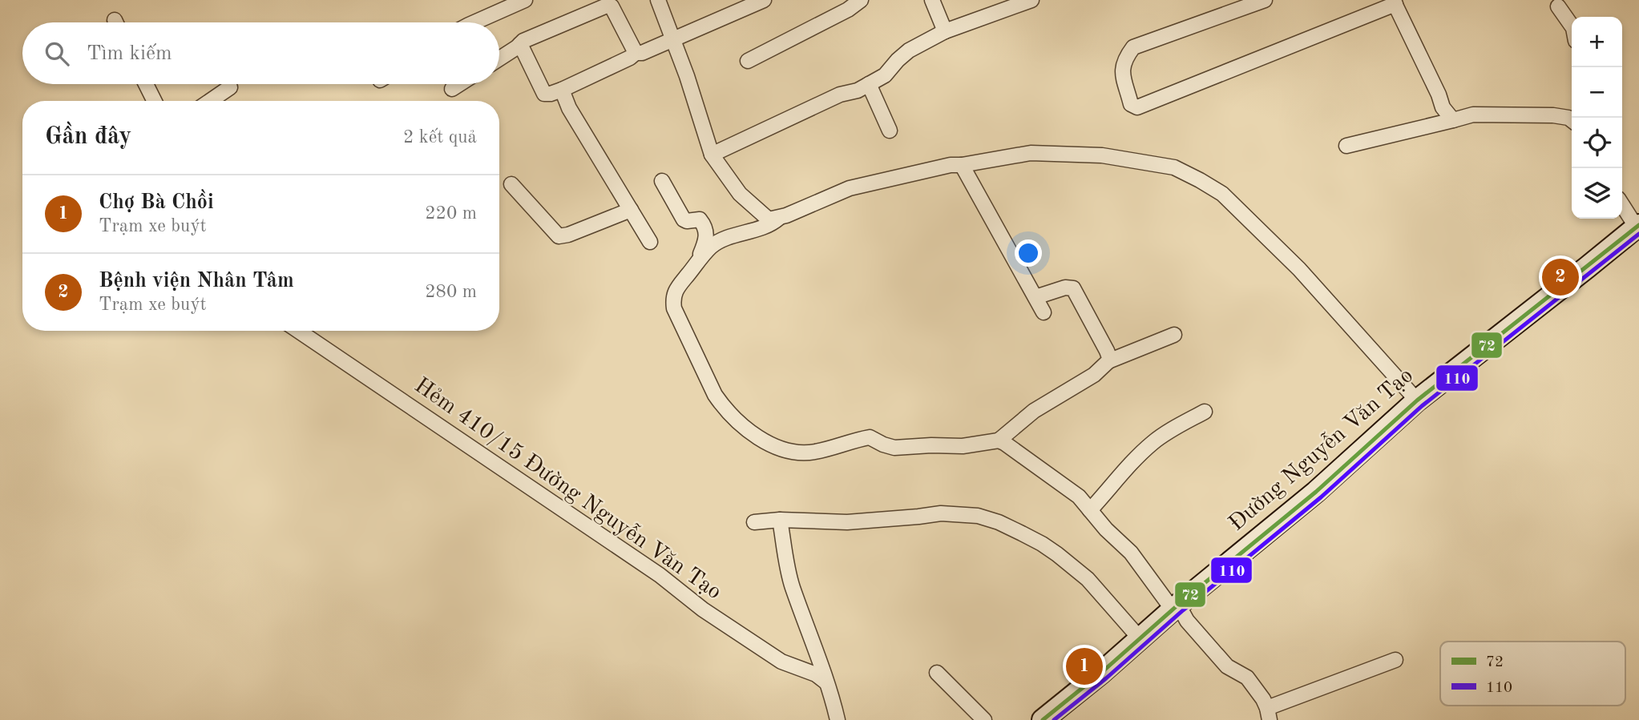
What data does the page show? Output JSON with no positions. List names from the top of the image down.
{
  "streets": {
    "main road": ["Đường Nguyễn Văn Tạo"],
    "street": ["Hẻm 410/15 Đường Nguyễn Văn Tạo"]
  },
  "lines": ["transit line 72", "transit line 110"],
  "legend": ["72", "110"],
  "page": {
    "map_buttons": ["+", "−"],
    "search": "Tìm kiếm",
    "heading": ["Gần đây", "2 kết quả"],
    "list": [
      {
        "mark": "1",
        "name": "Chợ Bà Chồi",
        "note": "Trạm xe buýt",
        "value": "220 m"
      },
      {
        "mark": "2",
        "name": "Bệnh viện Nhân Tâm",
        "note": "Trạm xe buýt",
        "value": "280 m"
      }
    ],
    "pins": ["2", "1"]
  }
}
